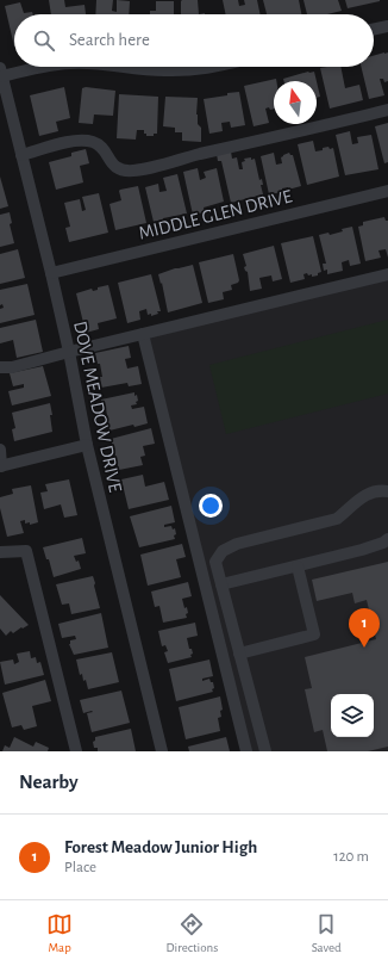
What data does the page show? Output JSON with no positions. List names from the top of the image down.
{
  "streets": {
    "street": ["MIDDLE GLEN DRIVE", "DOVE MEADOW DRIVE"]
  },
  "crossings": [
    ["MIDDLE GLEN DRIVE", "DOVE MEADOW DRIVE"]
  ],
  "north": "top",
  "page": {
    "search": "Search here",
    "pins": "1",
    "heading": "Nearby",
    "list": [
      {
        "mark": "1",
        "name": "Forest Meadow Junior High",
        "note": "Place",
        "value": "120 m"
      }
    ],
    "nav": ["Map", "Directions", "Saved"]
  }
}
